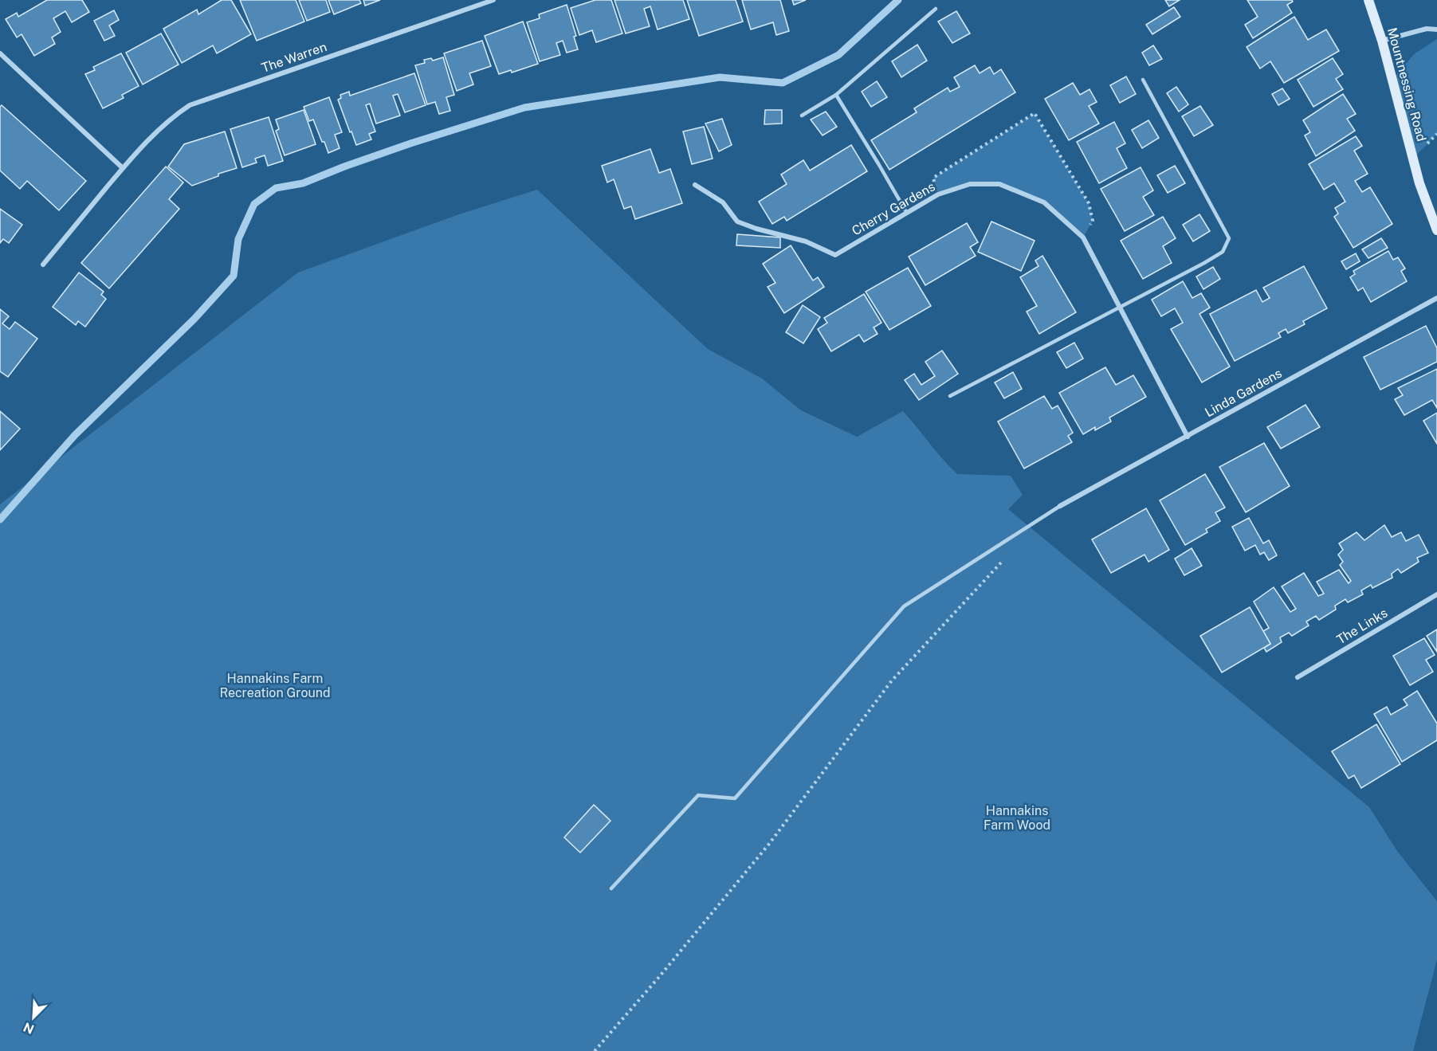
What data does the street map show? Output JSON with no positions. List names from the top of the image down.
{
  "streets": {
    "street": [
      "The Warren",
      "Mountnessing Road",
      "Cherry Gardens",
      "Linda Gardens",
      "The Links"
    ]
  },
  "crossings": [
    ["Cherry Gardens", "Linda Gardens"]
  ],
  "parks": ["Hannakins Farm Recreation Ground", "Hannakins Farm Wood"],
  "north": "bottom left"
}
